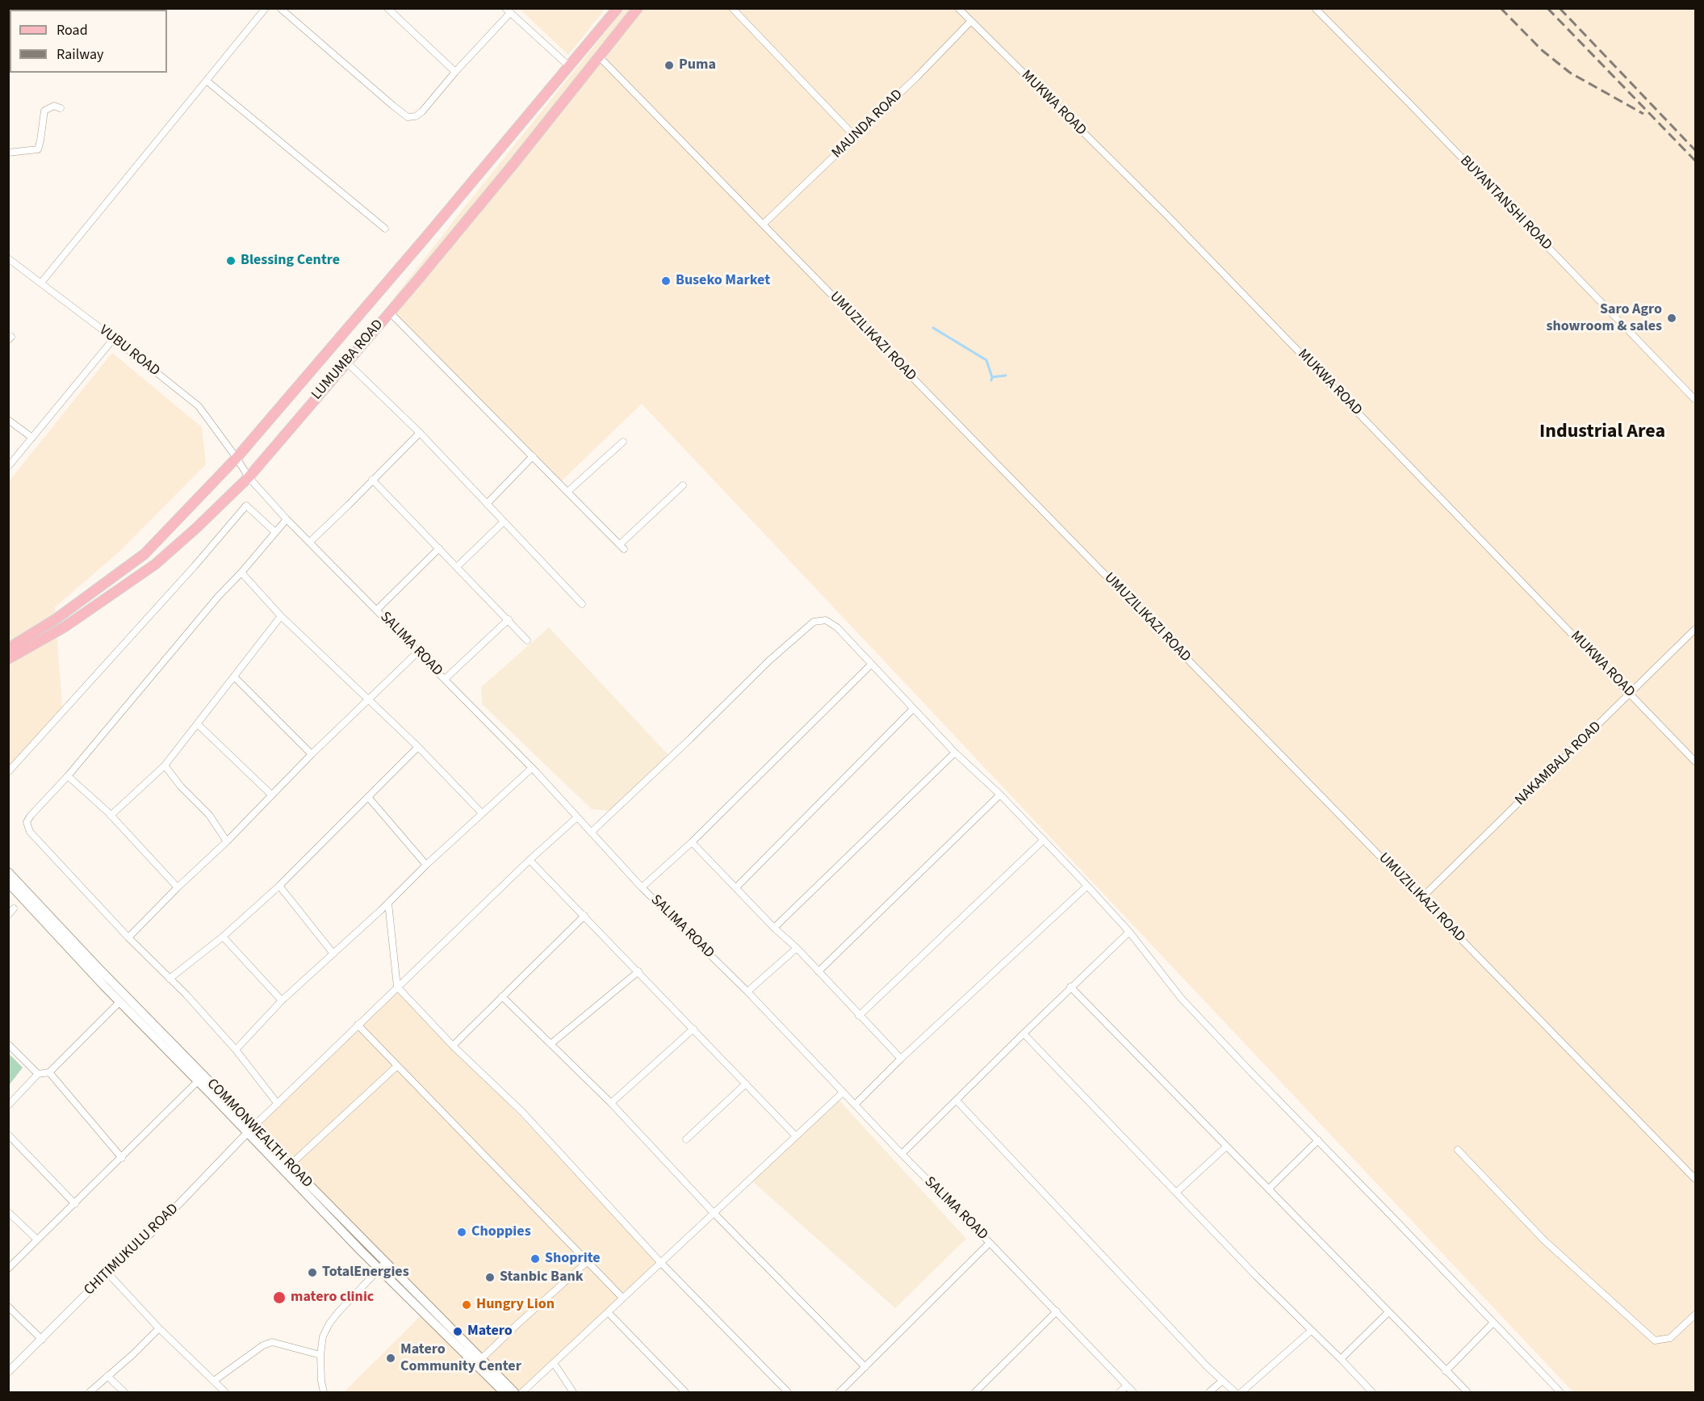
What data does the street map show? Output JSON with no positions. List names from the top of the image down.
{
  "streets": {
    "main road": ["LUMUMBA ROAD", "COMMONWEALTH ROAD"],
    "street": [
      "MUKWA ROAD",
      "MAUNDA ROAD",
      "BUYANTANSHI ROAD",
      "UMUZILIKAZI ROAD",
      "VUBU ROAD",
      "SALIMA ROAD",
      "NAKAMBALA ROAD",
      "CHITIMUKULU ROAD"
    ]
  },
  "crossings": [
    ["MUKWA ROAD", "MAUNDA ROAD"],
    ["MUKWA ROAD", "NAKAMBALA ROAD"],
    ["MAUNDA ROAD", "UMUZILIKAZI ROAD"],
    ["UMUZILIKAZI ROAD", "LUMUMBA ROAD"],
    ["UMUZILIKAZI ROAD", "NAKAMBALA ROAD"],
    ["VUBU ROAD", "LUMUMBA ROAD"],
    ["VUBU ROAD", "SALIMA ROAD"],
    ["LUMUMBA ROAD", "SALIMA ROAD"],
    ["COMMONWEALTH ROAD", "CHITIMUKULU ROAD"]
  ],
  "districts": ["Industrial Area"],
  "places": [
    "Puma",
    "Blessing Centre",
    "Buseko Market",
    "Saro Agro showroom & sales",
    "Choppies",
    "Shoprite",
    "TotalEnergies",
    "Stanbic Bank",
    "matero clinic",
    "Hungry Lion",
    "Matero",
    "Matero Community Center"
  ],
  "legend": ["Road", "Railway"]
}
